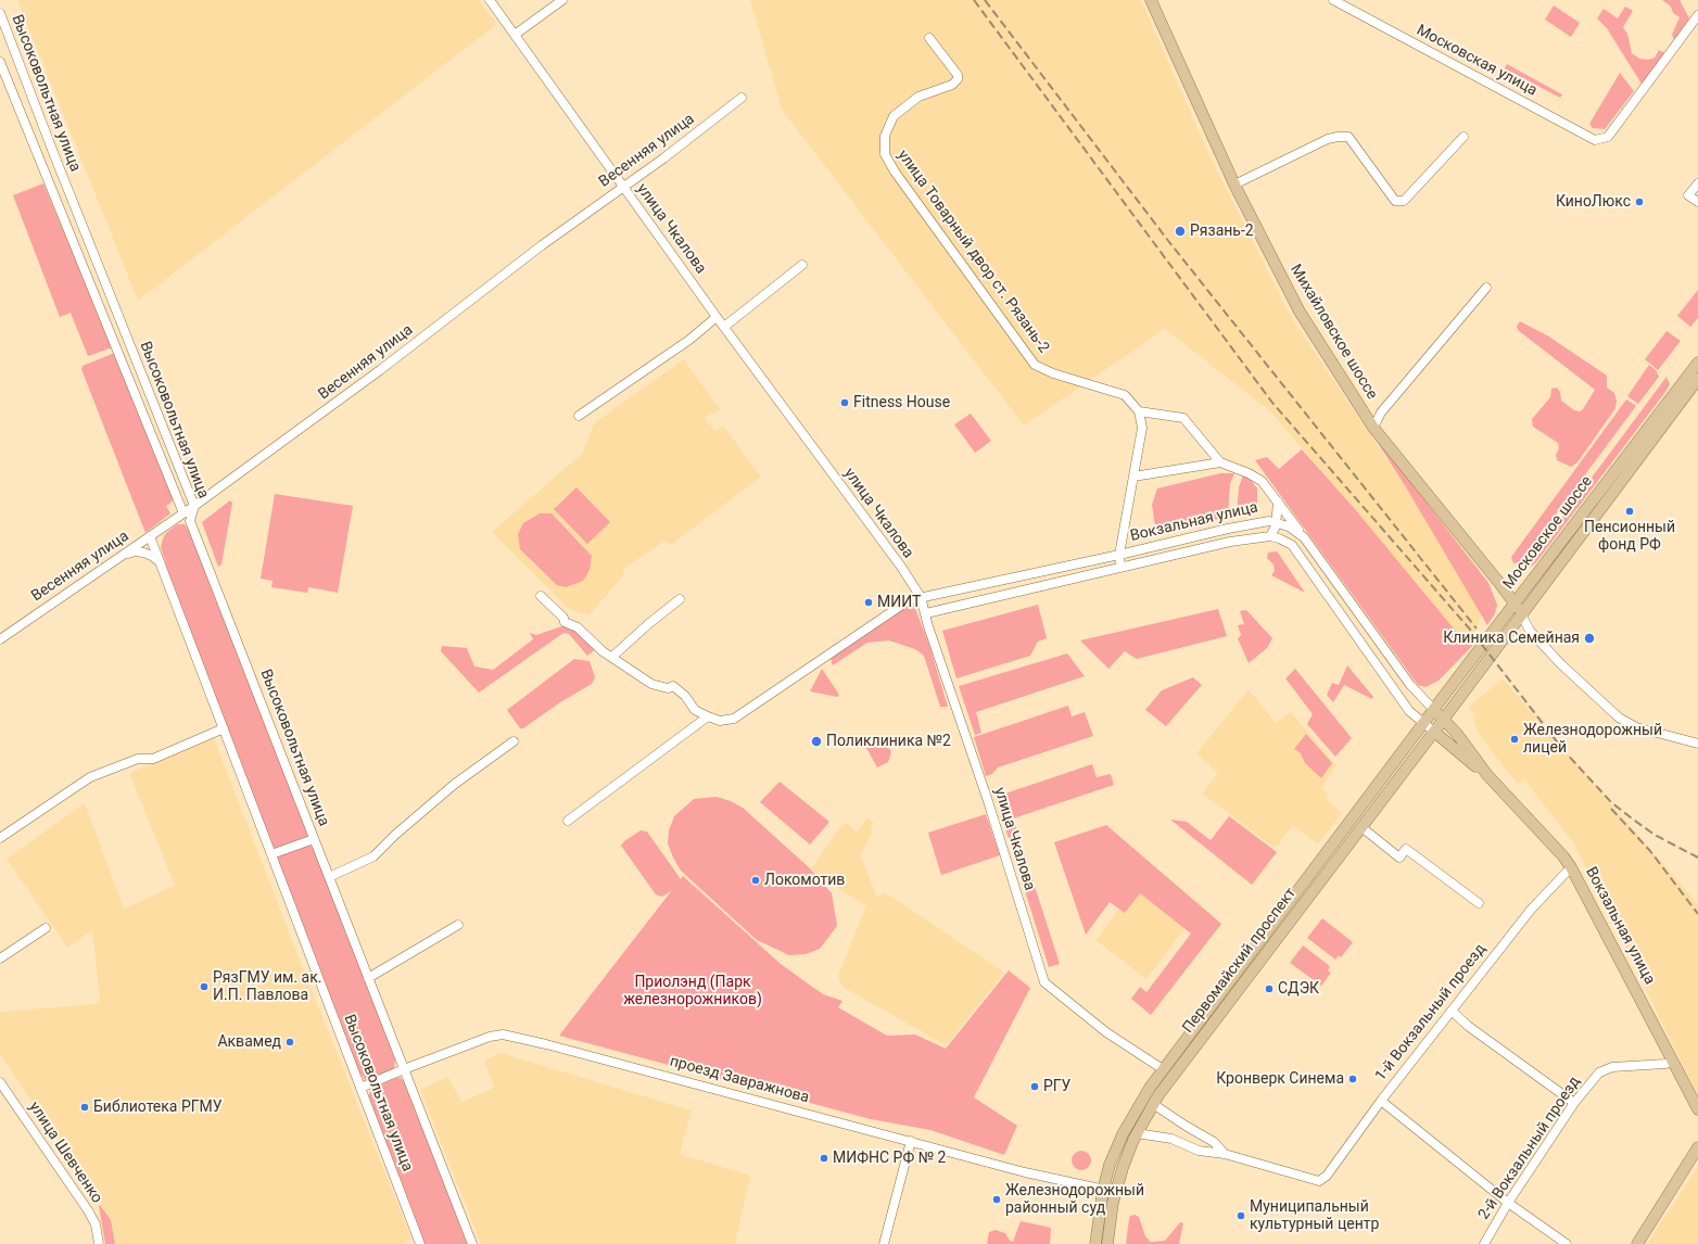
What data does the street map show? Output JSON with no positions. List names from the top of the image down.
{
  "streets": {
    "main road": [
      "Михайловское шоссе",
      "Вокзальная улица",
      "Московское шоссе",
      "Первомайский проспект"
    ],
    "street": [
      "Московская улица",
      "Высоковольтная улица",
      "Весенняя улица",
      "улица Чкалова",
      "улица Товарный двор ст. Рязань-2",
      "1-й Вокзальный проезд",
      "проезд Завражнова",
      "2-й Вокзальный проезд",
      "улица Шевченко"
    ]
  },
  "crossings": [
    ["Высоковольтная улица", "Весенняя улица"],
    ["Высоковольтная улица", "проезд Завражнова"],
    ["Весенняя улица", "улица Чкалова"],
    ["улица Чкалова", "Вокзальная улица"],
    ["улица Чкалова", "Первомайский проспект"],
    ["Михайловское шоссе", "Московское шоссе"],
    ["Вокзальная улица", "Московское шоссе"],
    ["Вокзальная улица", "Первомайский проспект"],
    ["Вокзальная улица", "1-й Вокзальный проезд"],
    ["Вокзальная улица", "2-й Вокзальный проезд"],
    ["Московское шоссе", "Первомайский проспект"],
    ["Первомайский проспект", "проезд Завражнова"]
  ],
  "parks": ["Приолэнд (Парк железнорожников)"],
  "places": [
    "КиноЛюкс",
    "Рязань-2",
    "Fitness House",
    "Пенсионный фонд РФ",
    "МИИТ",
    "Клиника Семейная",
    "Железнодорожный лицей",
    "Поликлиника №2",
    "Локомотив",
    "РязГМУ им. ак. И.П. Павлова",
    "СДЭК",
    "Аквамед",
    "Кронверк Синема",
    "РГУ",
    "Библиотека РГМУ",
    "МИФНС РФ № 2",
    "Железнодорожный районный суд",
    "Муниципальный культурный центр"
  ]
}
